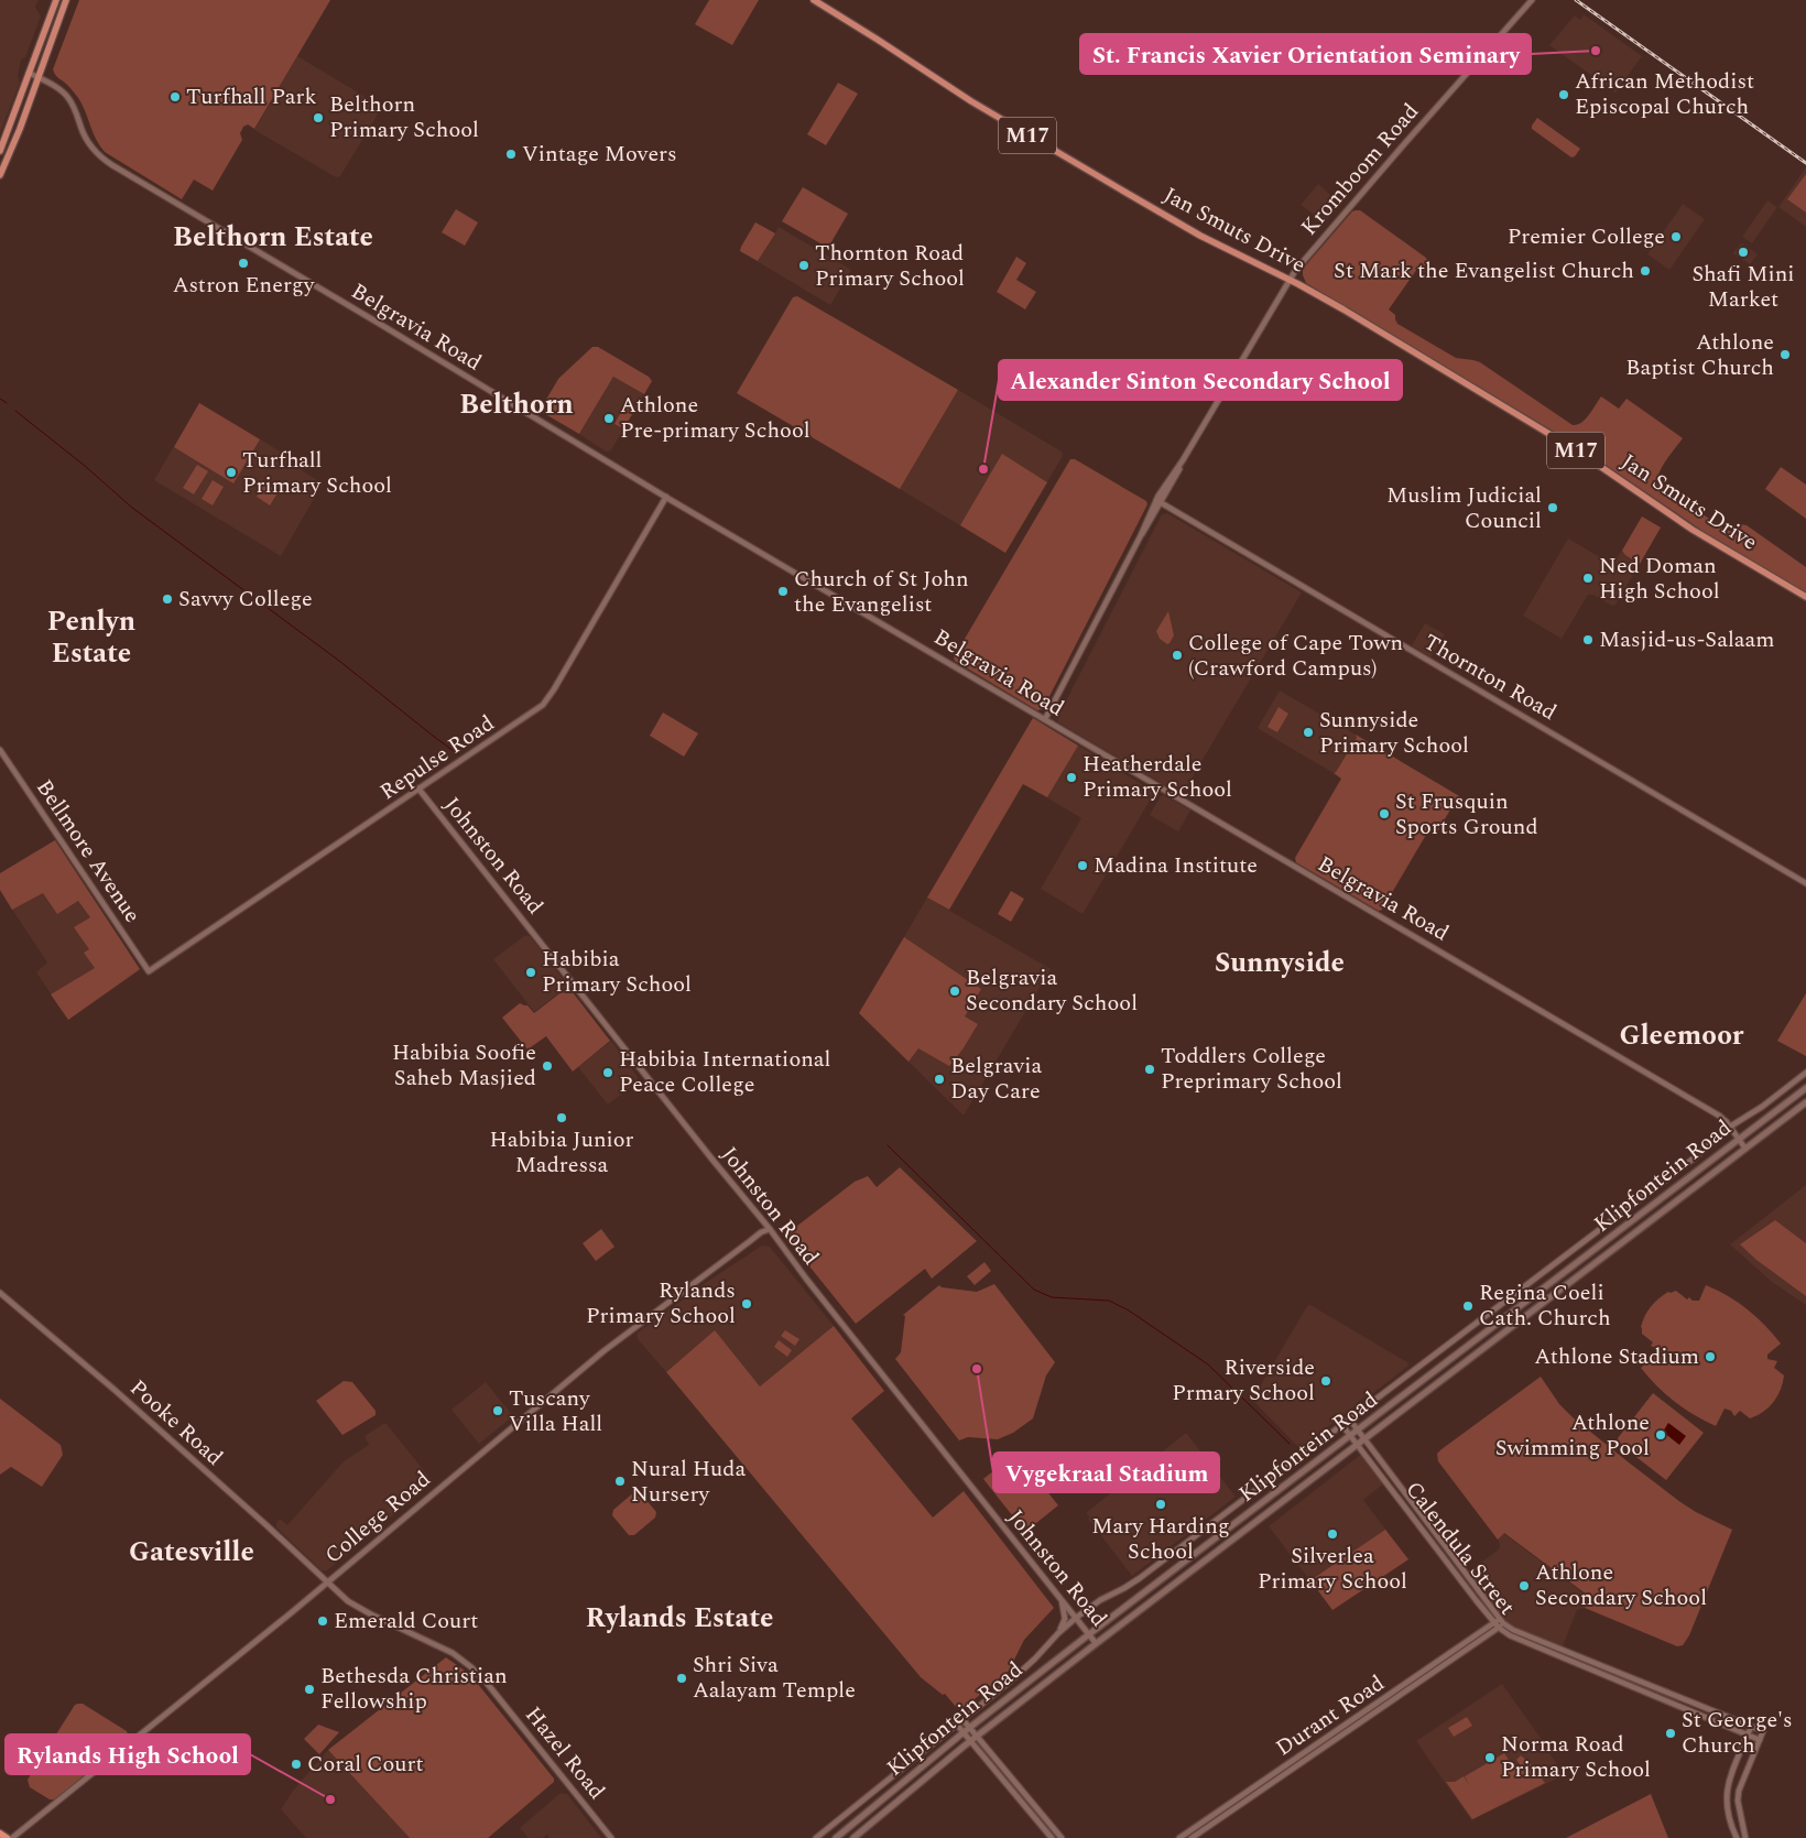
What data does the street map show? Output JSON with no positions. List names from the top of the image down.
{
  "streets": {
    "main road": ["M17", "Jan Smuts Drive", "Klipfontein Road"],
    "street": [
      "Kromboom Road",
      "Belgravia Road",
      "Thornton Road",
      "Repulse Road",
      "Bellmore Avenue",
      "Johnston Road",
      "Pooke Road",
      "College Road",
      "Calendula Street",
      "Durant Road",
      "Hazel Road"
    ]
  },
  "crossings": [
    ["Kromboom Road", "Jan Smuts Drive"],
    ["Kromboom Road", "Belgravia Road"],
    ["Kromboom Road", "Thornton Road"],
    ["Belgravia Road", "Repulse Road"],
    ["Belgravia Road", "Klipfontein Road"],
    ["Repulse Road", "Bellmore Avenue"],
    ["Repulse Road", "Johnston Road"],
    ["Johnston Road", "Klipfontein Road"],
    ["Johnston Road", "College Road"],
    ["Klipfontein Road", "Calendula Street"],
    ["Pooke Road", "College Road"],
    ["Pooke Road", "Hazel Road"],
    ["College Road", "Hazel Road"],
    ["Calendula Street", "Durant Road"]
  ],
  "districts": [
    "Belthorn Estate",
    "Belthorn",
    "Penlyn Estate",
    "Sunnyside",
    "Gleemoor",
    "Gatesville",
    "Rylands Estate"
  ],
  "places": [
    "St. Francis Xavier Orientation Seminary",
    "African Methodist Episcopal Church",
    "Turfhall Park",
    "Belthorn Primary School",
    "Vintage Movers",
    "Premier College",
    "Shafi Mini Market",
    "Astron Energy",
    "Thornton Road Primary School",
    "St Mark the Evangelist Church",
    "Athlone Baptist Church",
    "Athlone Pre-primary School",
    "Alexander Sinton Secondary School",
    "Turfhall Primary School",
    "Muslim Judicial Council",
    "Ned Doman High School",
    "Church of St John the Evangelist",
    "Savvy College",
    "Masjid-us-Salaam",
    "College of Cape Town (Crawford Campus)",
    "Sunnyside Primary School",
    "Heatherdale Primary School",
    "St Frusquin Sports Ground",
    "Madina Institute",
    "Habibia Primary School",
    "Belgravia Secondary School",
    "Habibia Soofie Saheb Masjied",
    "Toddlers College Preprimary School",
    "Habibia International Peace College",
    "Belgravia Day Care",
    "Habibia Junior Madressa",
    "Rylands Primary School",
    "Regina Coeli Cath. Church",
    "Athlone Stadium",
    "Vygekraal Stadium",
    "Riverside Prmary School",
    "Tuscany Villa Hall",
    "Athlone Swimming Pool",
    "Nural Huda Nursery",
    "Mary Harding School",
    "Silverlea Primary School",
    "Athlone Secondary School",
    "Emerald Court",
    "Shri Siva Aalayam Temple",
    "Bethesda Christian Fellowship",
    "St George's Church",
    "Norma Road Primary School",
    "Coral Court",
    "Rylands High School"
  ]
}
